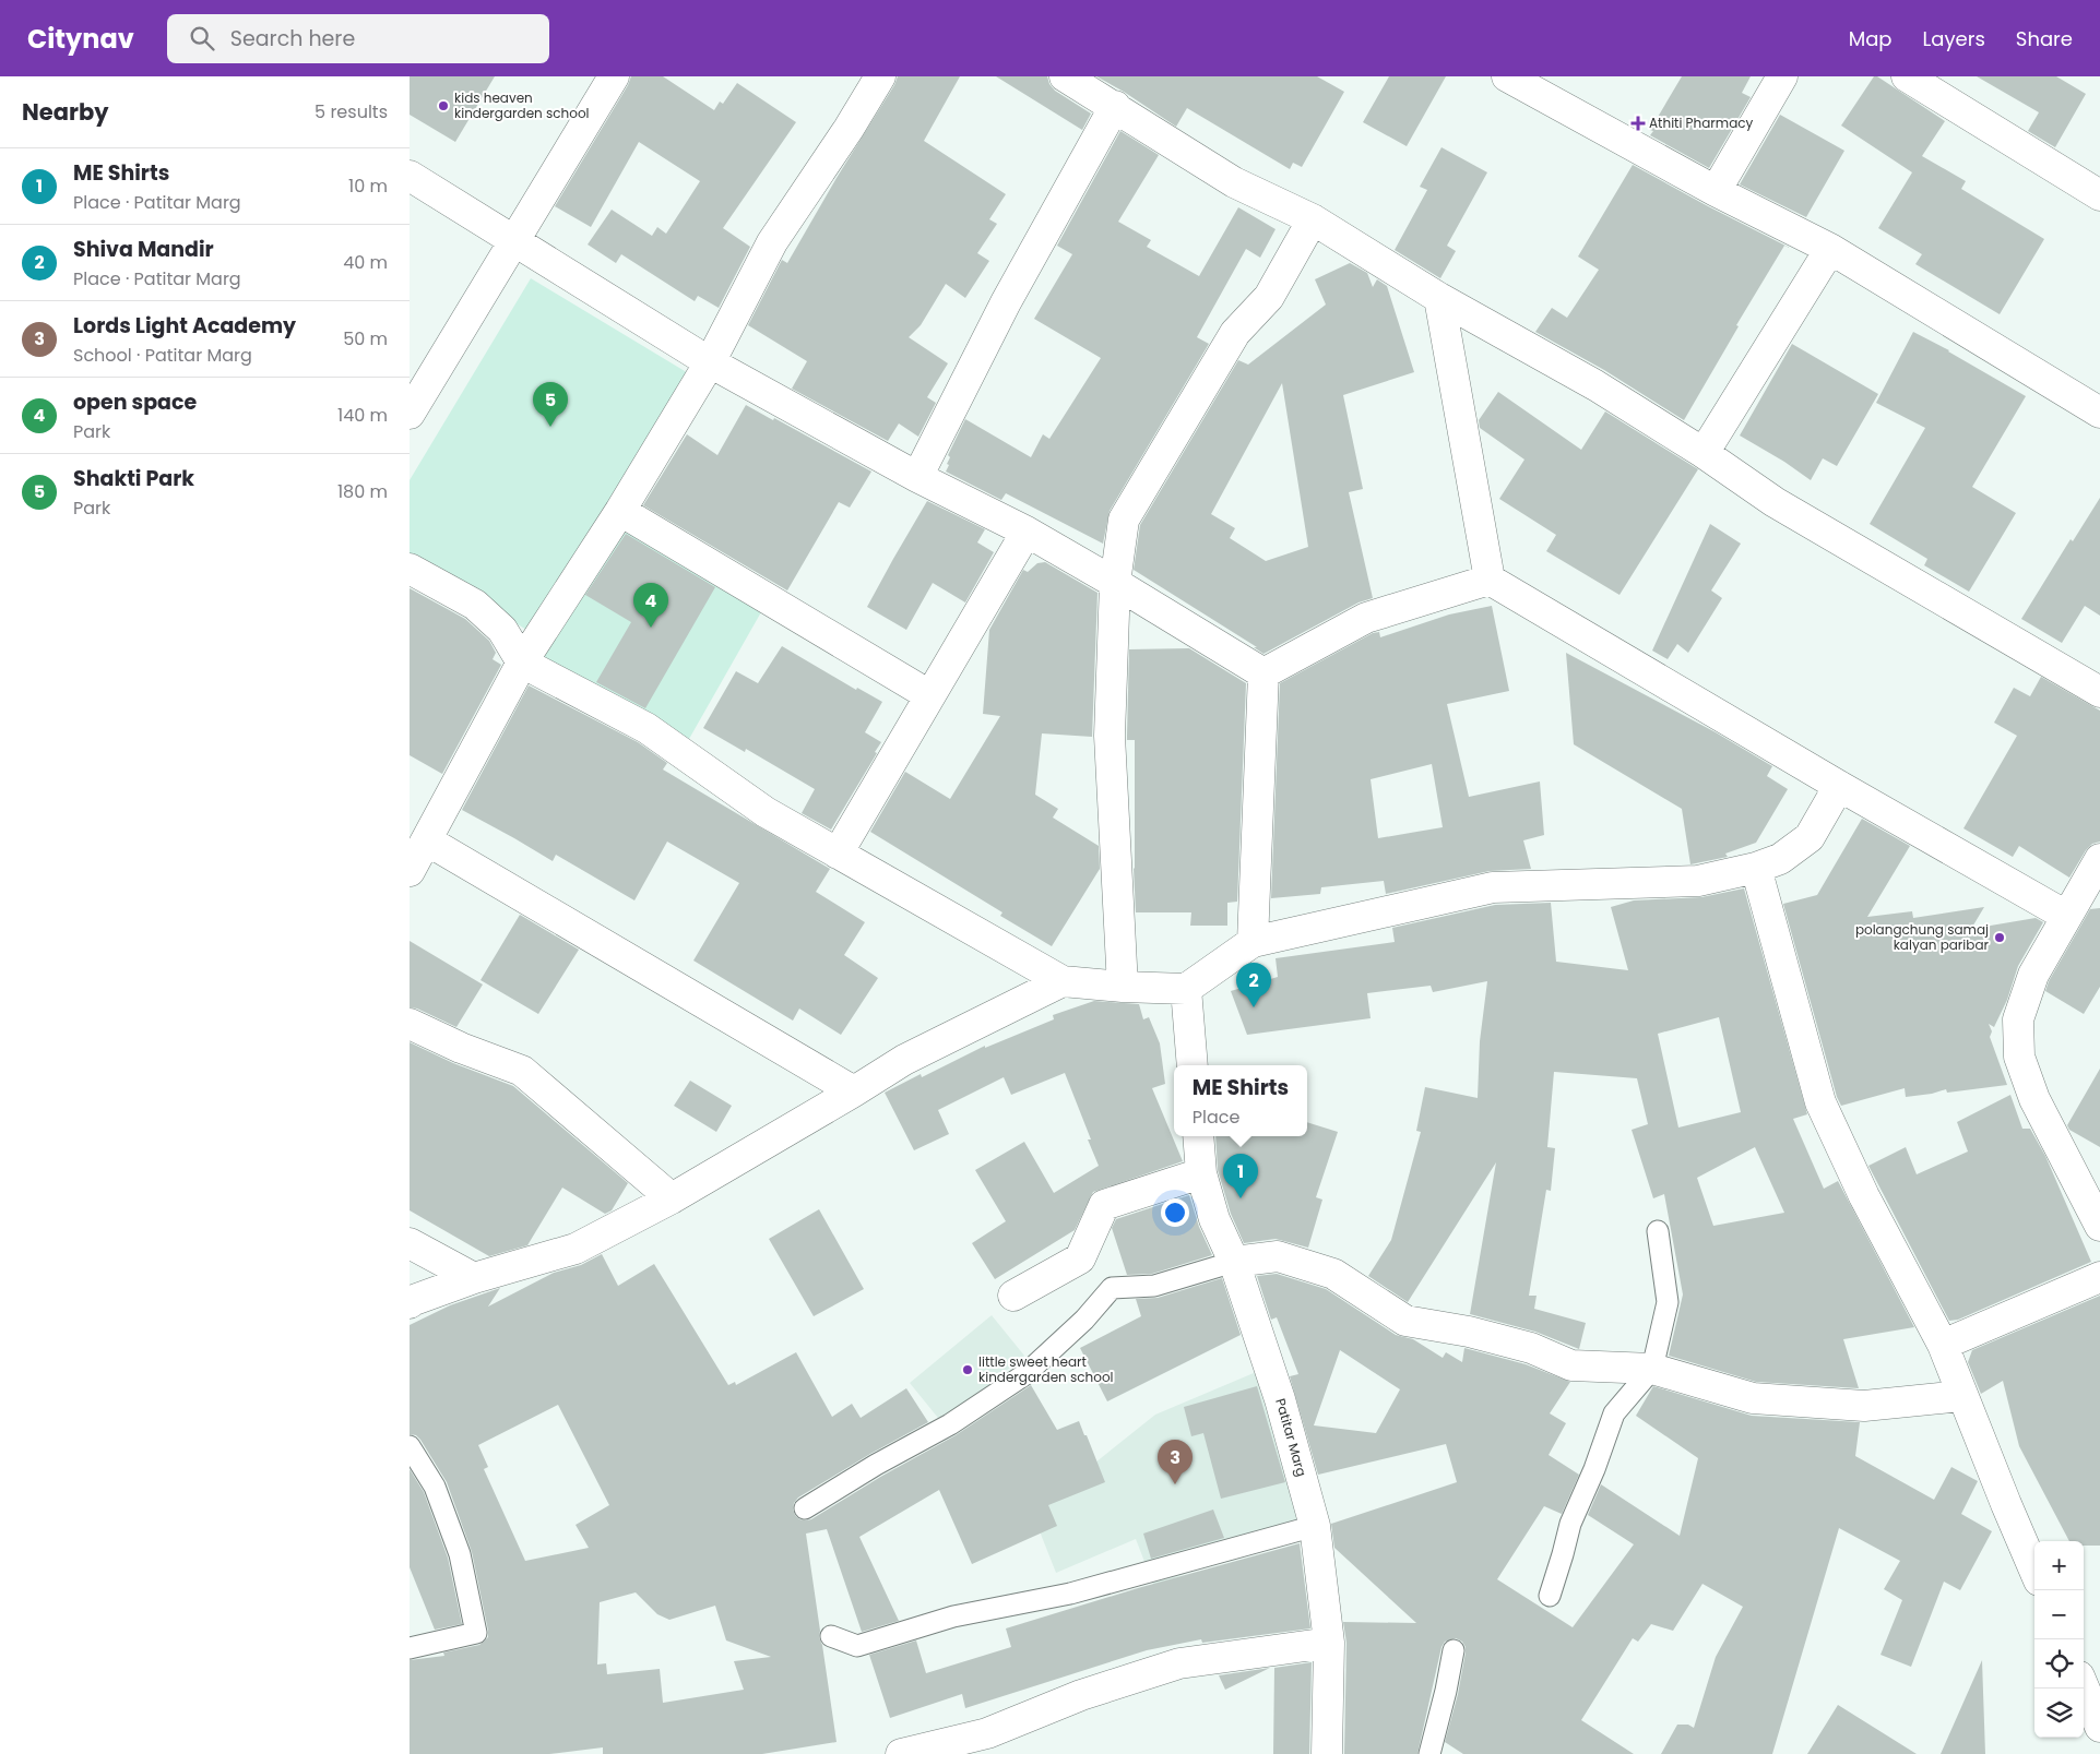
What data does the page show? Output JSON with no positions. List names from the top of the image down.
{
  "streets": {
    "street": ["Patitar Marg"]
  },
  "places": {
    "other": ["kids heaven kindergarden school", "polangchung samaj kalyan paribar", "little sweet heart kindergarden school"],
    "health": ["Athiti Pharmacy"]
  },
  "page": {
    "header": "Citynav",
    "search": "Search here",
    "nav": ["Map", "Layers", "Share"],
    "heading": ["Nearby", "5 results"],
    "list": [
      {
        "mark": "1",
        "name": "ME Shirts",
        "note": "Place · Patitar Marg",
        "value": "10 m"
      },
      {
        "mark": "2",
        "name": "Shiva Mandir",
        "note": "Place · Patitar Marg",
        "value": "40 m"
      },
      {
        "mark": "3",
        "name": "Lords Light Academy",
        "note": "School · Patitar Marg",
        "value": "50 m"
      },
      {
        "mark": "4",
        "name": "open space",
        "note": "Park",
        "value": "140 m"
      },
      {
        "mark": "5",
        "name": "Shakti Park",
        "note": "Park",
        "value": "180 m"
      }
    ],
    "pins": [
      "5",
      "4",
      "2",
      "1",
      "3"
    ],
    "popup": ["ME Shirts", "Place"],
    "map_buttons": ["+", "−"]
  }
}
